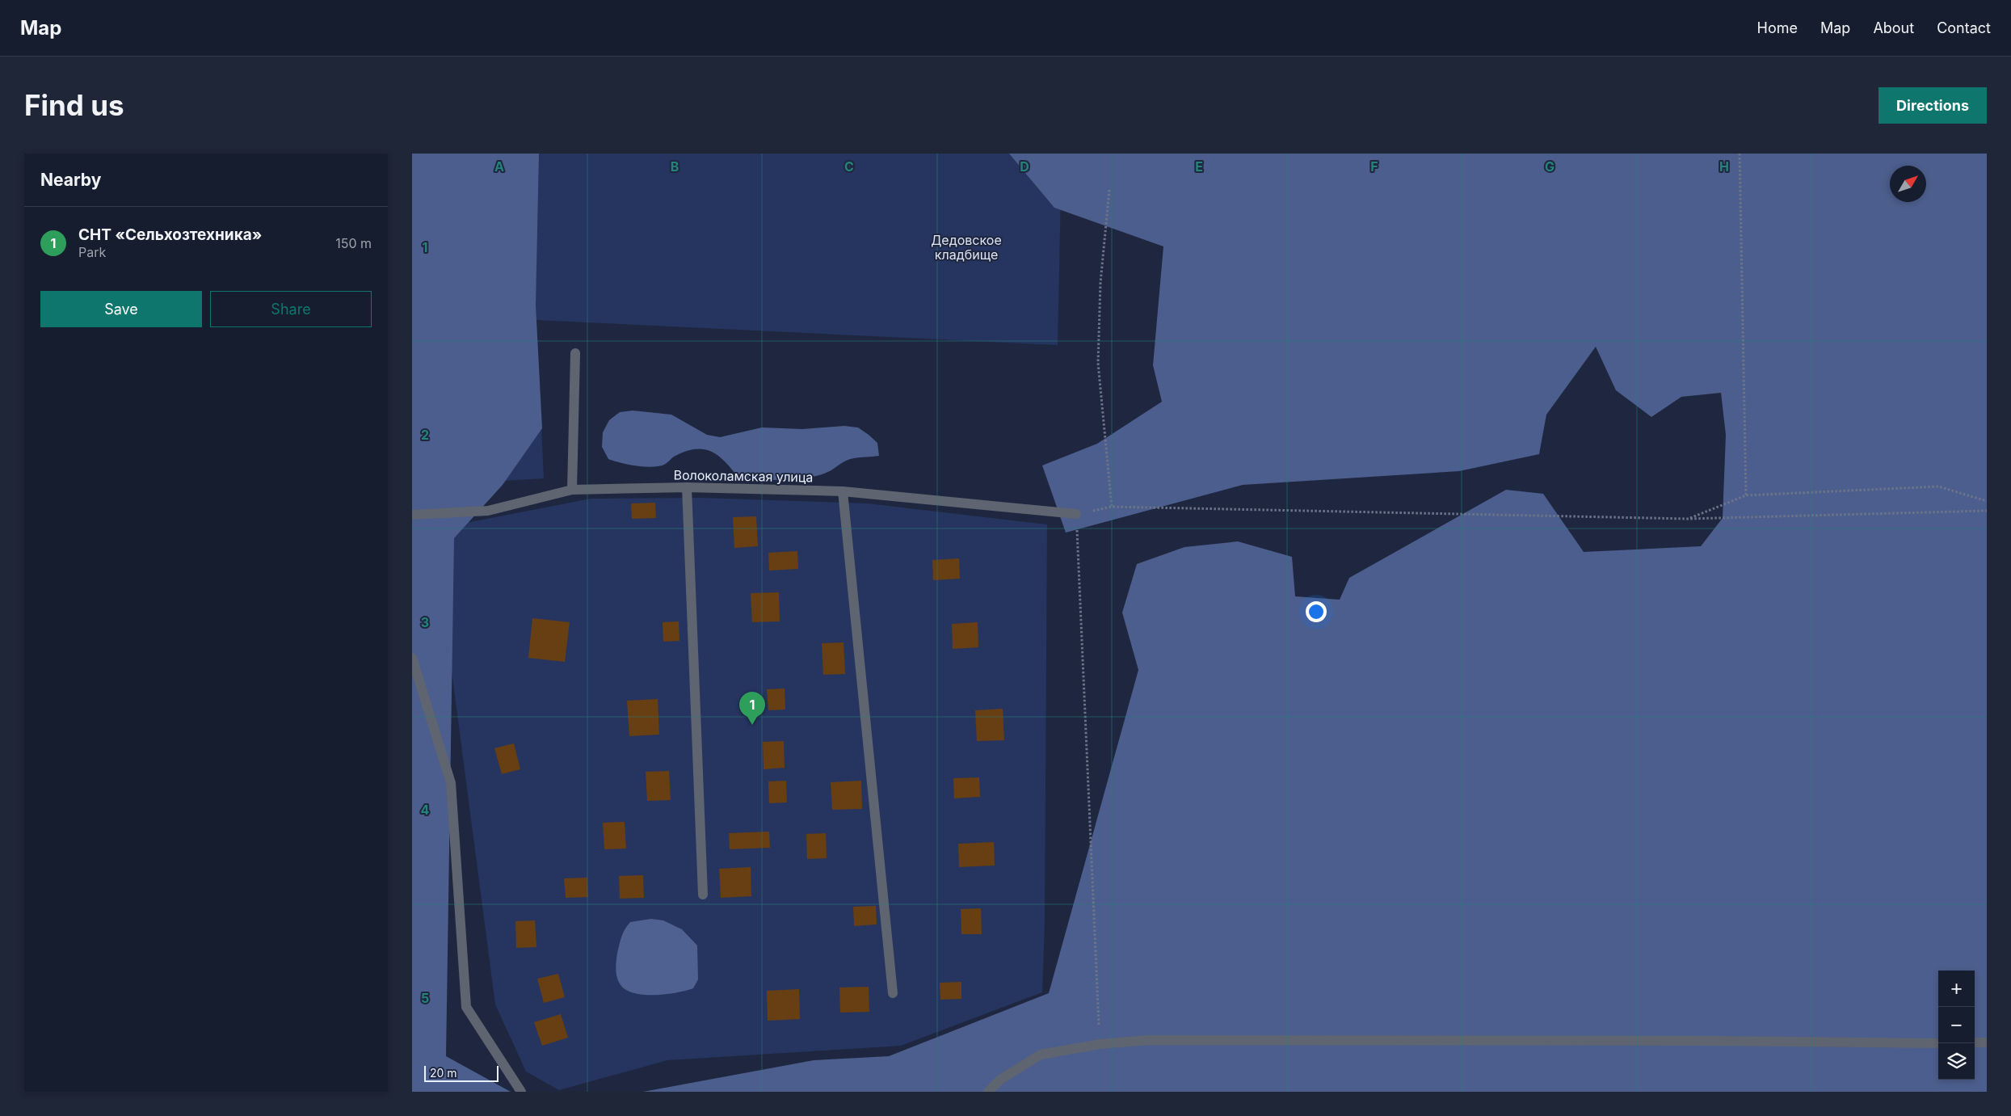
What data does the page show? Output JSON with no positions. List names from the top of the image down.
{
  "streets": {
    "street": ["Волоколамская улица"]
  },
  "parks": ["Дедовское кладбище"],
  "scale_bar": "20 m",
  "north": "top right",
  "page": {
    "header": "Map",
    "nav": [
      "Home",
      "Map",
      "About",
      "Contact"
    ],
    "buttons": [
      "Directions",
      ["Save", "Share"]
    ],
    "title": "Find us",
    "heading": "Nearby",
    "list": [
      {
        "mark": "1",
        "name": "СНТ «Сельхозтехника»",
        "note": "Park",
        "value": "150 m"
      }
    ],
    "pins": "1",
    "map_buttons": ["+", "−"],
    "scale": "20 m"
  },
  "grid": {
    "columns": [
      "A",
      "B",
      "C",
      "D",
      "E",
      "F",
      "G",
      "H"
    ],
    "rows": [
      "1",
      "2",
      "3",
      "4",
      "5"
    ]
  }
}
